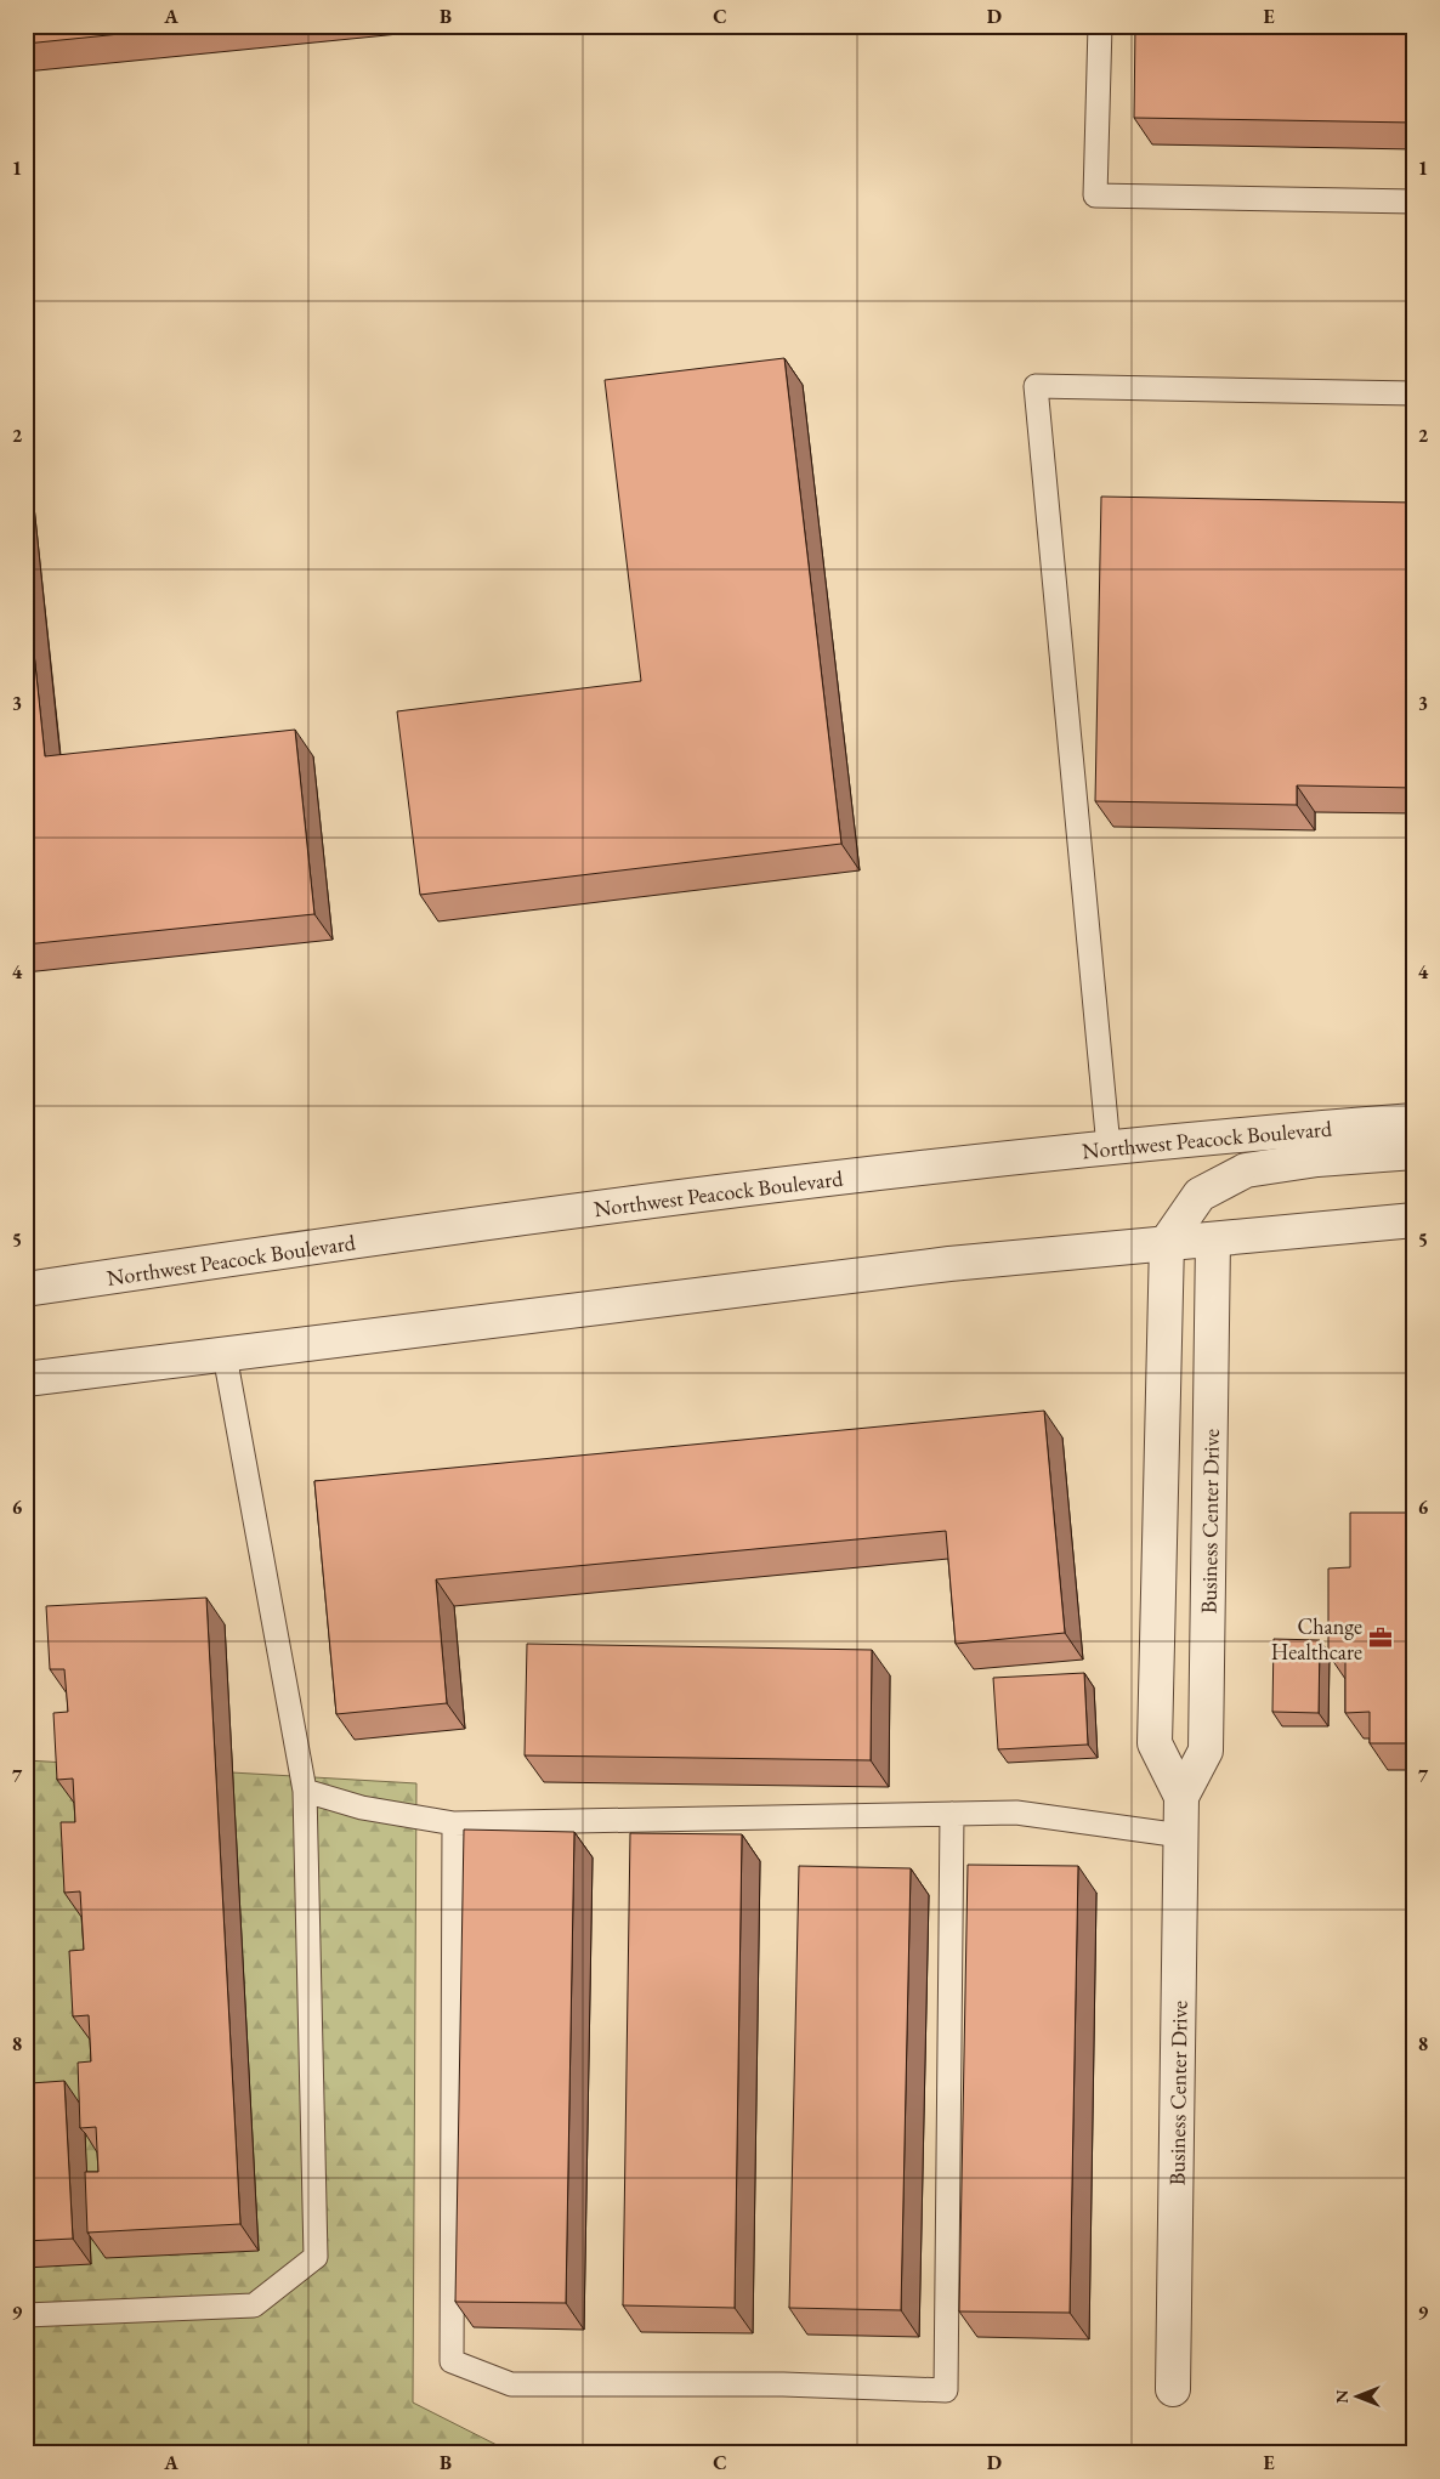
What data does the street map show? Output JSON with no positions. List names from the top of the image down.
{
  "streets": {
    "street": ["Northwest Peacock Boulevard", "Business Center Drive"]
  },
  "places": {
    "office": ["Change Healthcare"]
  },
  "north": "left",
  "grid": {
    "columns": [
      "A",
      "B",
      "C",
      "D",
      "E"
    ],
    "rows": [
      "1",
      "2",
      "3",
      "4",
      "5",
      "6",
      "7",
      "8",
      "9"
    ]
  }
}
